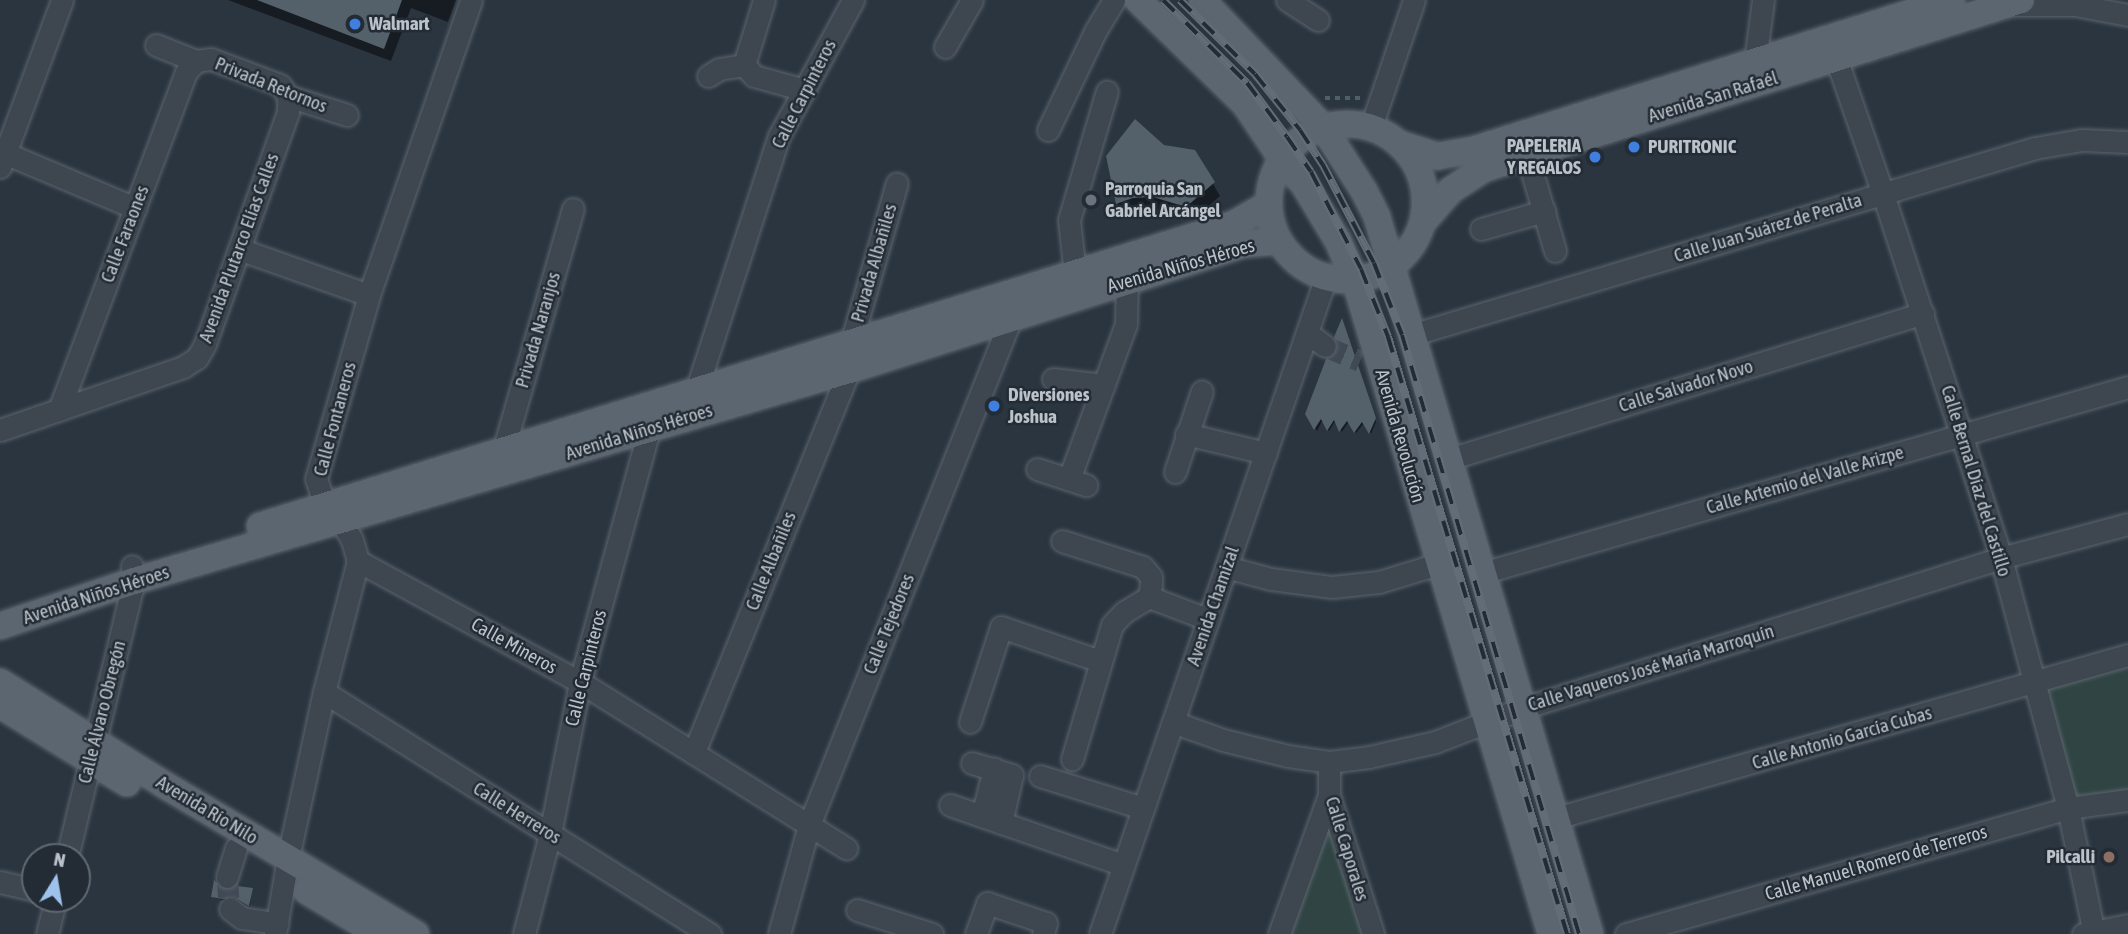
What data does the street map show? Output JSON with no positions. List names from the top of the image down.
{
  "streets": {
    "main road": [
      "Avenida San Rafaél",
      "Avenida Niños Héroes",
      "Avenida Revolución",
      "Avenida Río Nilo"
    ],
    "street": [
      "Privada Retornos",
      "Calle Carpinteros",
      "Calle Juan Suárez de Peralta",
      "Calle Faraones",
      "Avenida Plutarco Elías Calles",
      "Privada Albañiles",
      "Privada Naranjos",
      "Calle Salvador Novo",
      "Calle Fontaneros",
      "Calle Artemio del Valle Arizpe",
      "Calle Bernal Díaz del Castillo",
      "Calle Albañiles",
      "Avenida Chamizal",
      "Calle Tejedores",
      "Calle Mineros",
      "Calle Vaqueros José María Marroquín",
      "Calle Álvaro Obregón",
      "Calle Antonio García Cubas",
      "Calle Herreros",
      "Calle Caporales",
      "Calle Manuel Romero de Terreros"
    ]
  },
  "crossings": [
    ["Privada Retornos", "Calle Faraones"],
    ["Privada Retornos", "Avenida Plutarco Elías Calles"],
    ["Calle Carpinteros", "Avenida Niños Héroes"],
    ["Calle Carpinteros", "Calle Mineros"],
    ["Calle Carpinteros", "Calle Herreros"],
    ["Avenida San Rafaél", "Calle Bernal Díaz del Castillo"],
    ["Calle Juan Suárez de Peralta", "Avenida Revolución"],
    ["Calle Juan Suárez de Peralta", "Calle Bernal Díaz del Castillo"],
    ["Calle Faraones", "Avenida Plutarco Elías Calles"],
    ["Privada Albañiles", "Avenida Niños Héroes"],
    ["Avenida Niños Héroes", "Privada Naranjos"],
    ["Avenida Niños Héroes", "Calle Fontaneros"],
    ["Avenida Niños Héroes", "Calle Albañiles"],
    ["Avenida Niños Héroes", "Calle Tejedores"],
    ["Avenida Niños Héroes", "Calle Álvaro Obregón"],
    ["Calle Salvador Novo", "Avenida Revolución"],
    ["Calle Salvador Novo", "Calle Bernal Díaz del Castillo"],
    ["Calle Fontaneros", "Calle Mineros"],
    ["Avenida Revolución", "Calle Artemio del Valle Arizpe"],
    ["Avenida Revolución", "Calle Vaqueros José María Marroquín"],
    ["Avenida Revolución", "Calle Antonio García Cubas"],
    ["Calle Artemio del Valle Arizpe", "Calle Bernal Díaz del Castillo"],
    ["Calle Bernal Díaz del Castillo", "Calle Vaqueros José María Marroquín"],
    ["Calle Bernal Díaz del Castillo", "Calle Antonio García Cubas"],
    ["Calle Bernal Díaz del Castillo", "Calle Manuel Romero de Terreros"],
    ["Calle Albañiles", "Calle Mineros"],
    ["Avenida Chamizal", "Calle Vaqueros José María Marroquín"],
    ["Calle Tejedores", "Calle Mineros"],
    ["Calle Vaqueros José María Marroquín", "Calle Caporales"],
    ["Calle Álvaro Obregón", "Avenida Río Nilo"]
  ],
  "places": [
    "Walmart",
    "PURITRONIC",
    "PAPELERIA Y REGALOS",
    "Parroquia San Gabriel Arcángel",
    "Diversiones Joshua",
    "Pilcalli"
  ],
  "north": "top"
}
